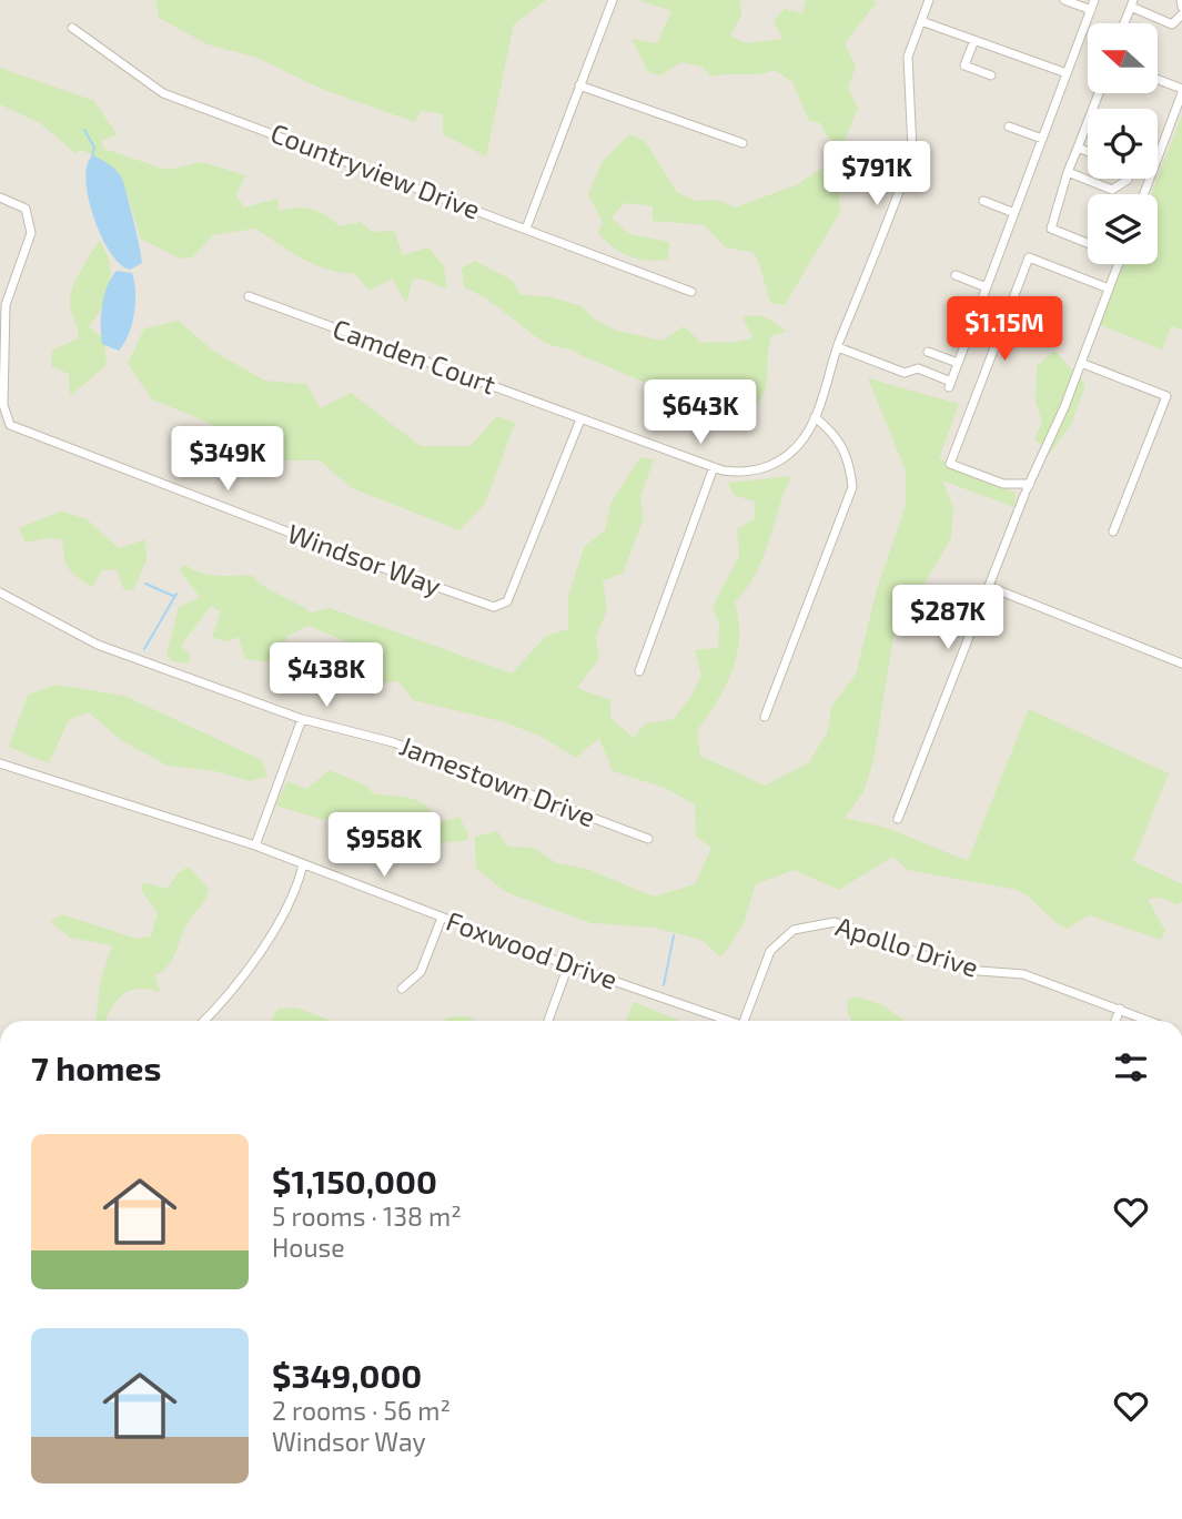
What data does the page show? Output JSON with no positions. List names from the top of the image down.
{
  "streets": {
    "street": [
      "Countryview Drive",
      "Camden Court",
      "Windsor Way",
      "Jamestown Drive",
      "Apollo Drive",
      "Foxwood Drive"
    ]
  },
  "crossings": [
    ["Camden Court", "Windsor Way"]
  ],
  "north": "left",
  "page": {
    "price": [
      "$791K",
      "$1.15M",
      "$643K",
      "$349K",
      "$287K",
      "$438K",
      "$958K"
    ],
    "heading": "7 homes",
    "list": [
      {
        "name": "$1,150,000",
        "note": "5 rooms · 138 m² · House"
      },
      {
        "name": "$349,000",
        "note": "2 rooms · 56 m² · Windsor Way"
      }
    ]
  }
}
